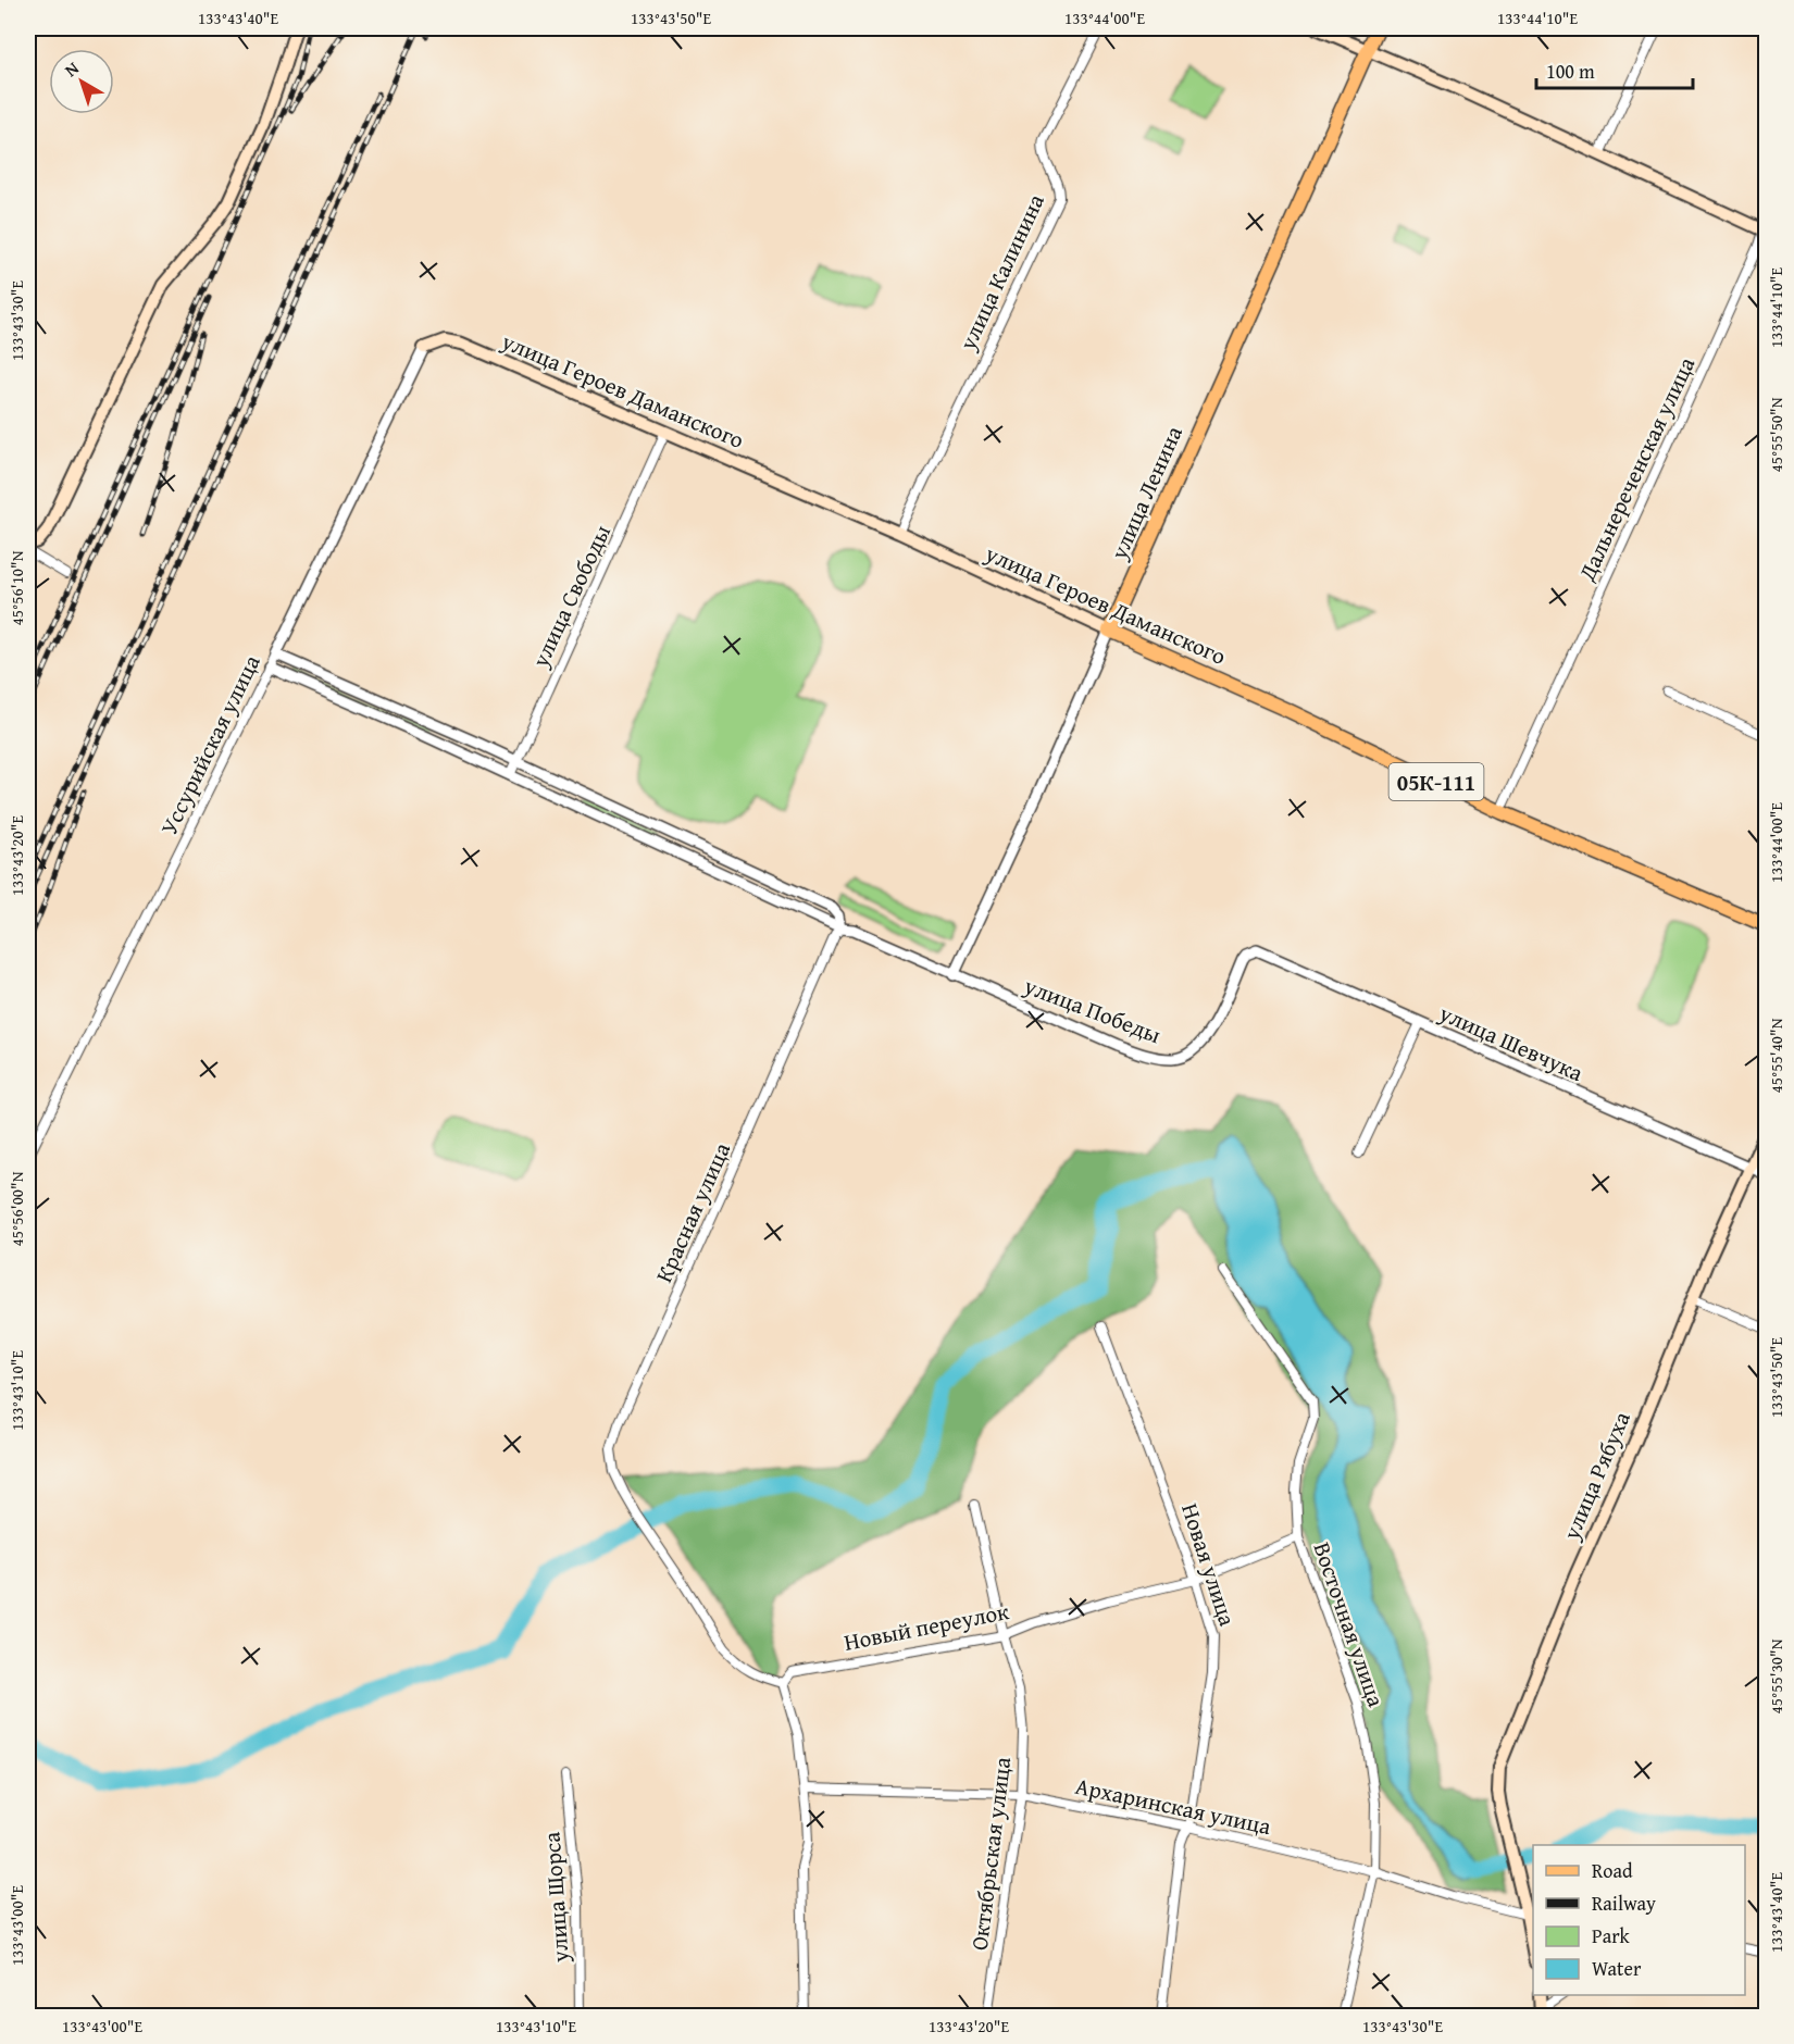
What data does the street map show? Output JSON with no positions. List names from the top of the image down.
{
  "streets": {
    "main road": [
      "улица Героев Даманского",
      "улица Ленина",
      "05К-111",
      "улица Рябуха"
    ],
    "street": [
      "улица Калинина",
      "Дальнереченская улица",
      "улица Свободы",
      "Уссурийская улица",
      "улица Победы",
      "улица Шевчука",
      "Красная улица",
      "Новая улица",
      "Восточная улица",
      "Новый переулок",
      "Архаринская улица",
      "Октябрьская улица",
      "улица Щорса"
    ]
  },
  "crossings": [
    ["улица Калинина", "улица Героев Даманского"],
    ["улица Героев Даманского", "улица Ленина"],
    ["улица Героев Даманского", "улица Свободы"],
    ["улица Героев Даманского", "Уссурийская улица"],
    ["улица Ленина", "улица Победы"],
    ["улица Свободы", "улица Победы"],
    ["Уссурийская улица", "улица Победы"],
    ["улица Победы", "улица Шевчука"],
    ["улица Победы", "Красная улица"],
    ["улица Шевчука", "улица Рябуха"],
    ["Красная улица", "Новый переулок"],
    ["улица Рябуха", "Архаринская улица"],
    ["Новая улица", "Новый переулок"],
    ["Новая улица", "Архаринская улица"],
    ["Восточная улица", "Новый переулок"],
    ["Восточная улица", "Архаринская улица"],
    ["Новый переулок", "Октябрьская улица"],
    ["Архаринская улица", "Октябрьская улица"]
  ],
  "legend": [
    "Road",
    "Railway",
    "Park",
    "Water"
  ],
  "scale_bar": "100 m",
  "north": "top left",
  "coordinates": [
    "133°43'40\"E",
    "133°43'50\"E",
    "133°44'00\"E",
    "133°44'10\"E",
    "133°43'30\"E",
    "45°55'50\"N",
    "45°56'10\"N",
    "133°43'20\"E",
    "45°55'40\"N",
    "45°56'00\"N",
    "133°43'10\"E",
    "45°55'30\"N",
    "133°43'00\"E"
  ]
}
